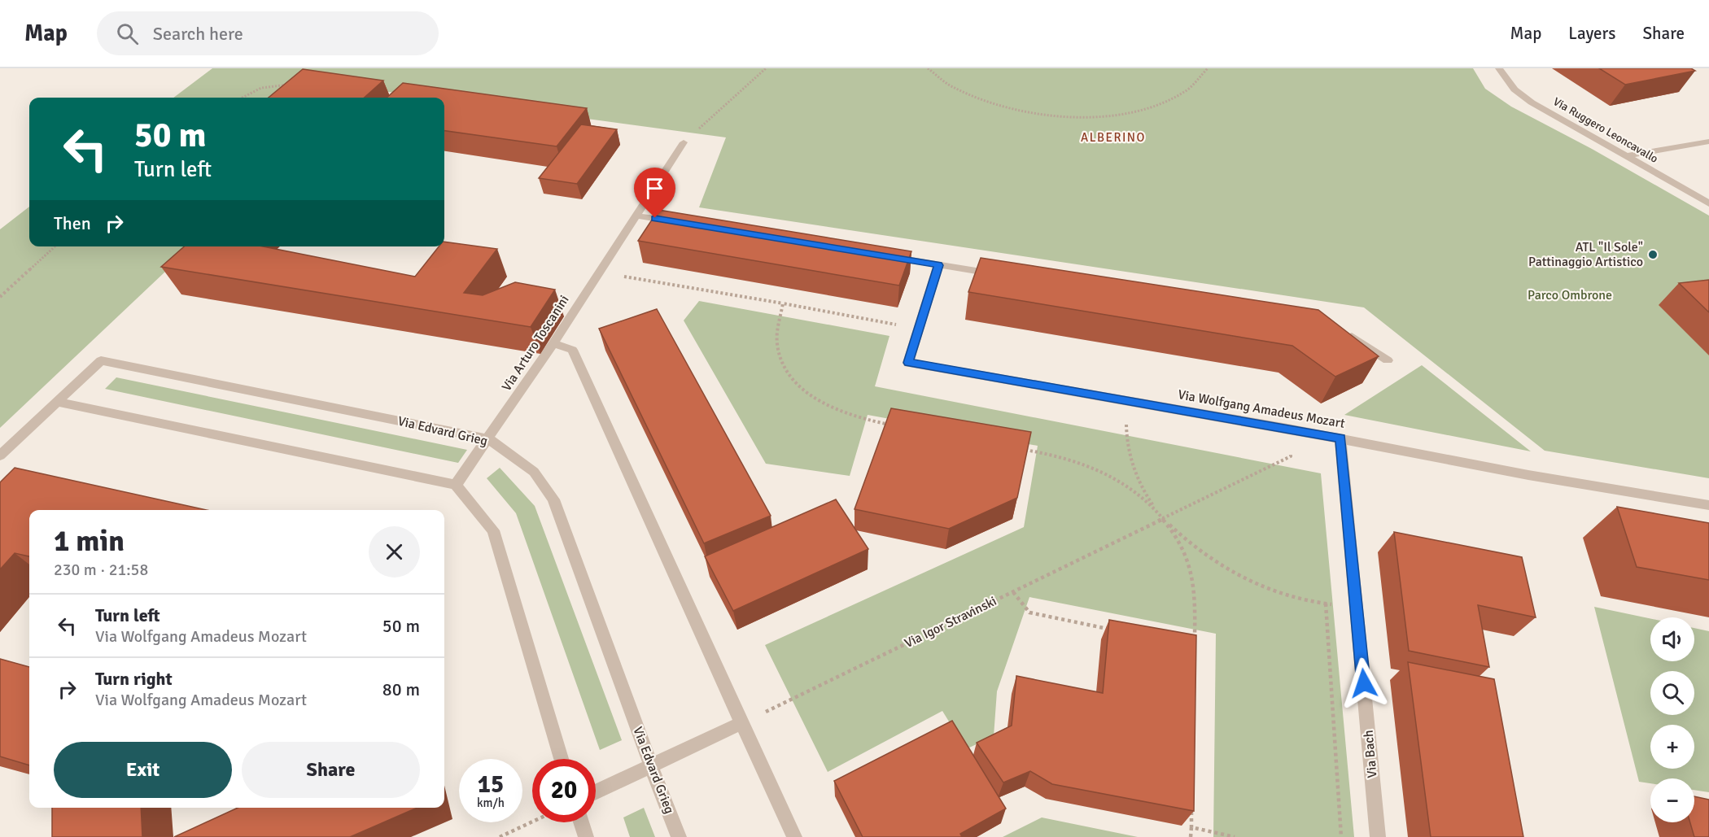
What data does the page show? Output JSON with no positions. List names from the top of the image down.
{
  "streets": {
    "street": [
      "Via Ruggero Leoncavallo",
      "Via Arturo Toscanini",
      "Via Wolfgang Amadeus Mozart",
      "Via Edvard Grieg",
      "Via Bach"
    ],
    "path": ["Via Igor Stravinski"]
  },
  "crossings": [
    ["Via Arturo Toscanini", "Via Edvard Grieg"],
    ["Via Wolfgang Amadeus Mozart", "Via Igor Stravinski"],
    ["Via Wolfgang Amadeus Mozart", "Via Bach"]
  ],
  "districts": ["ALBERINO"],
  "parks": ["Parco Ombrone"],
  "places": ["ATL \"Il Sole\" Pattinaggio Artistico"],
  "page": {
    "header": "Map",
    "search": "Search here",
    "nav": ["Map", "Layers", "Share"],
    "turn": ["50 m", "Turn left"],
    "then": "Then",
    "heading": ["1 min", "230 m · 21:58"],
    "list": [
      {
        "name": "Turn left",
        "note": "Via Wolfgang Amadeus Mozart",
        "value": "50 m"
      },
      {
        "name": "Turn right",
        "note": "Via Wolfgang Amadeus Mozart",
        "value": "80 m"
      }
    ],
    "map_buttons": ["+", "−"],
    "buttons": ["Exit", "Share"],
    "speed": "15 km/h",
    "limit": "20"
  }
}
